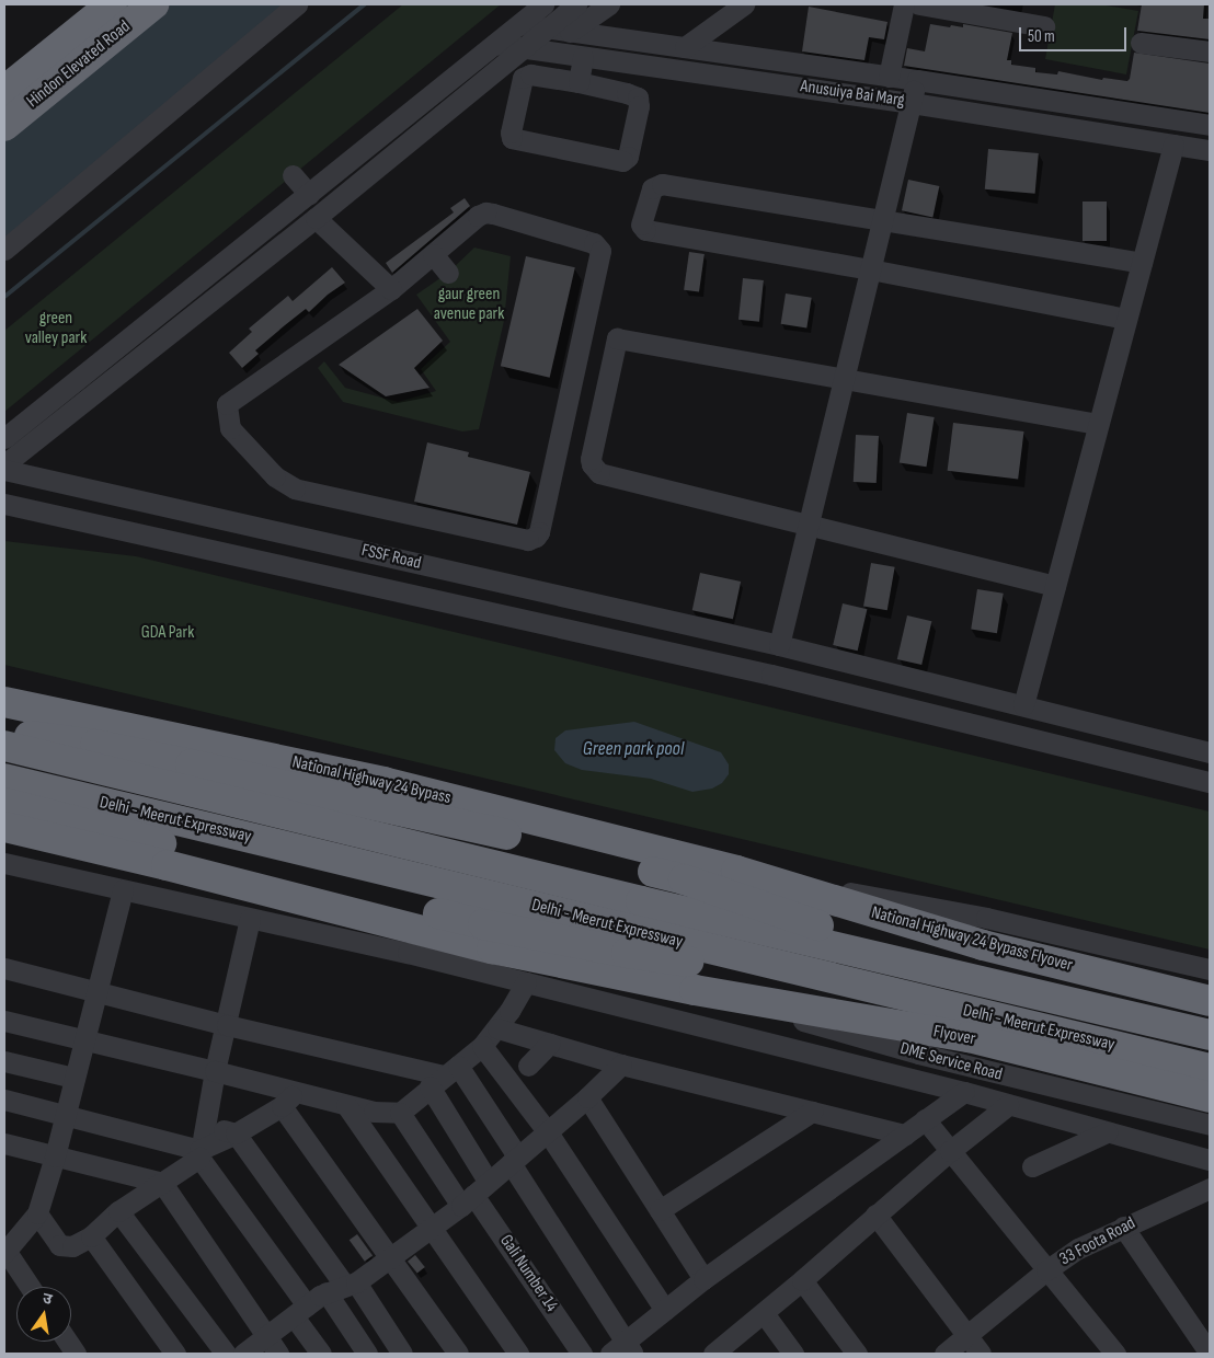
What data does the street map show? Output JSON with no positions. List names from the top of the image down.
{
  "streets": {
    "highway": [
      "Hindon Elevated Road",
      "National Highway 24 Bypass",
      "Delhi - Meerut Expressway",
      "National Highway 24 Bypass Flyover",
      "Flyover"
    ],
    "street": [
      "Anusuiya Bai Marg",
      "FSSF Road",
      "DME Service Road",
      "33 Foota Road",
      "Gali Number 14"
    ]
  },
  "crossings": [
    ["National Highway 24 Bypass", "National Highway 24 Bypass Flyover"],
    ["Flyover", "DME Service Road"]
  ],
  "water": ["Green park pool"],
  "parks": ["gaur green avenue park", "green valley park", "GDA Park"],
  "scale_bar": "50 m",
  "north": "top"
}
